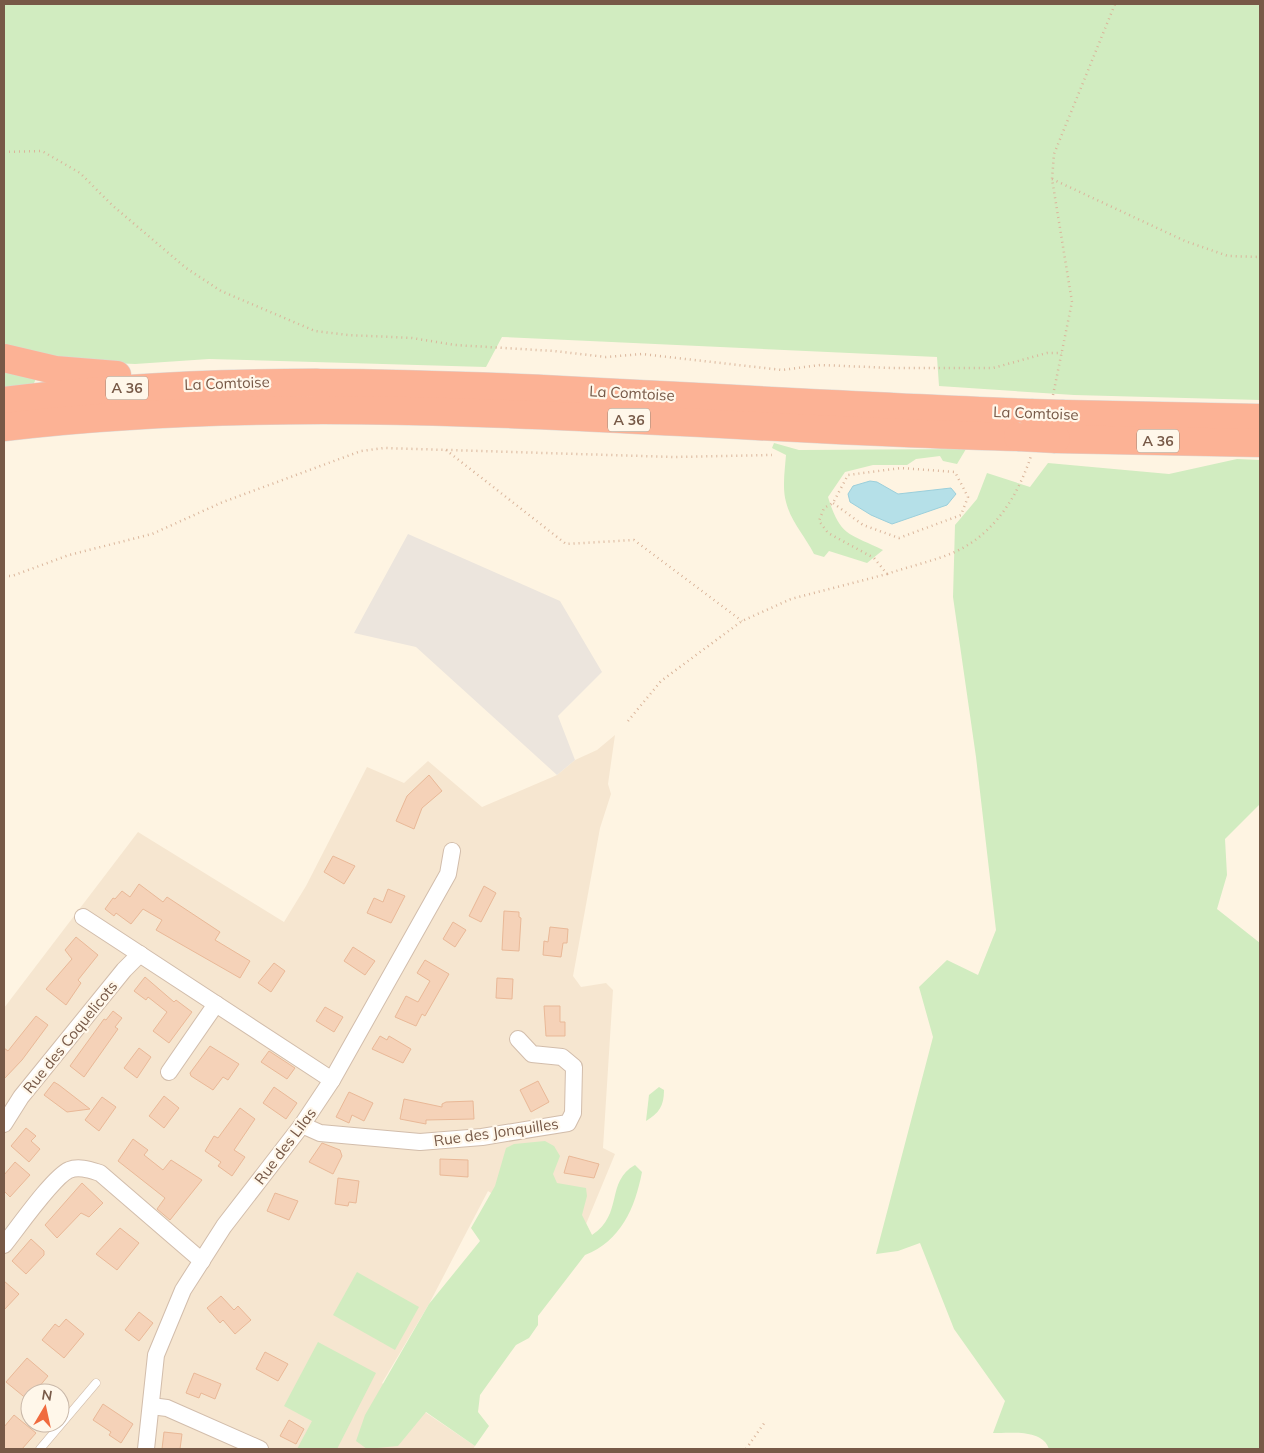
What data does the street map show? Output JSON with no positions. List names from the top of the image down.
{
  "streets": {
    "highway": ["La Comtoise", "A 36"],
    "street": ["Rue des Coquelicots", "Rue des Jonquilles", "Rue des Lilas"]
  },
  "crossings": [
    ["Rue des Jonquilles", "Rue des Lilas"]
  ],
  "north": "top"
}
